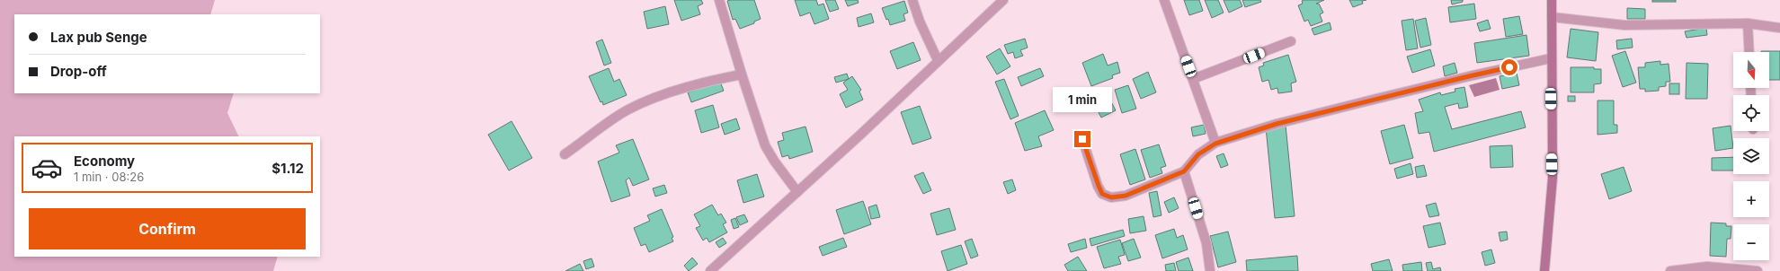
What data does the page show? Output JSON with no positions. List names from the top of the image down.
{
  "north": "bottom",
  "page": {
    "banner": ["Lax pub Senge", "Drop-off"],
    "map_buttons": ["+", "−"],
    "bubble": "1 min",
    "list": [
      {
        "name": "Economy",
        "note": "1 min · 08:26",
        "value": "$1.12"
      }
    ],
    "buttons": "Confirm"
  }
}
